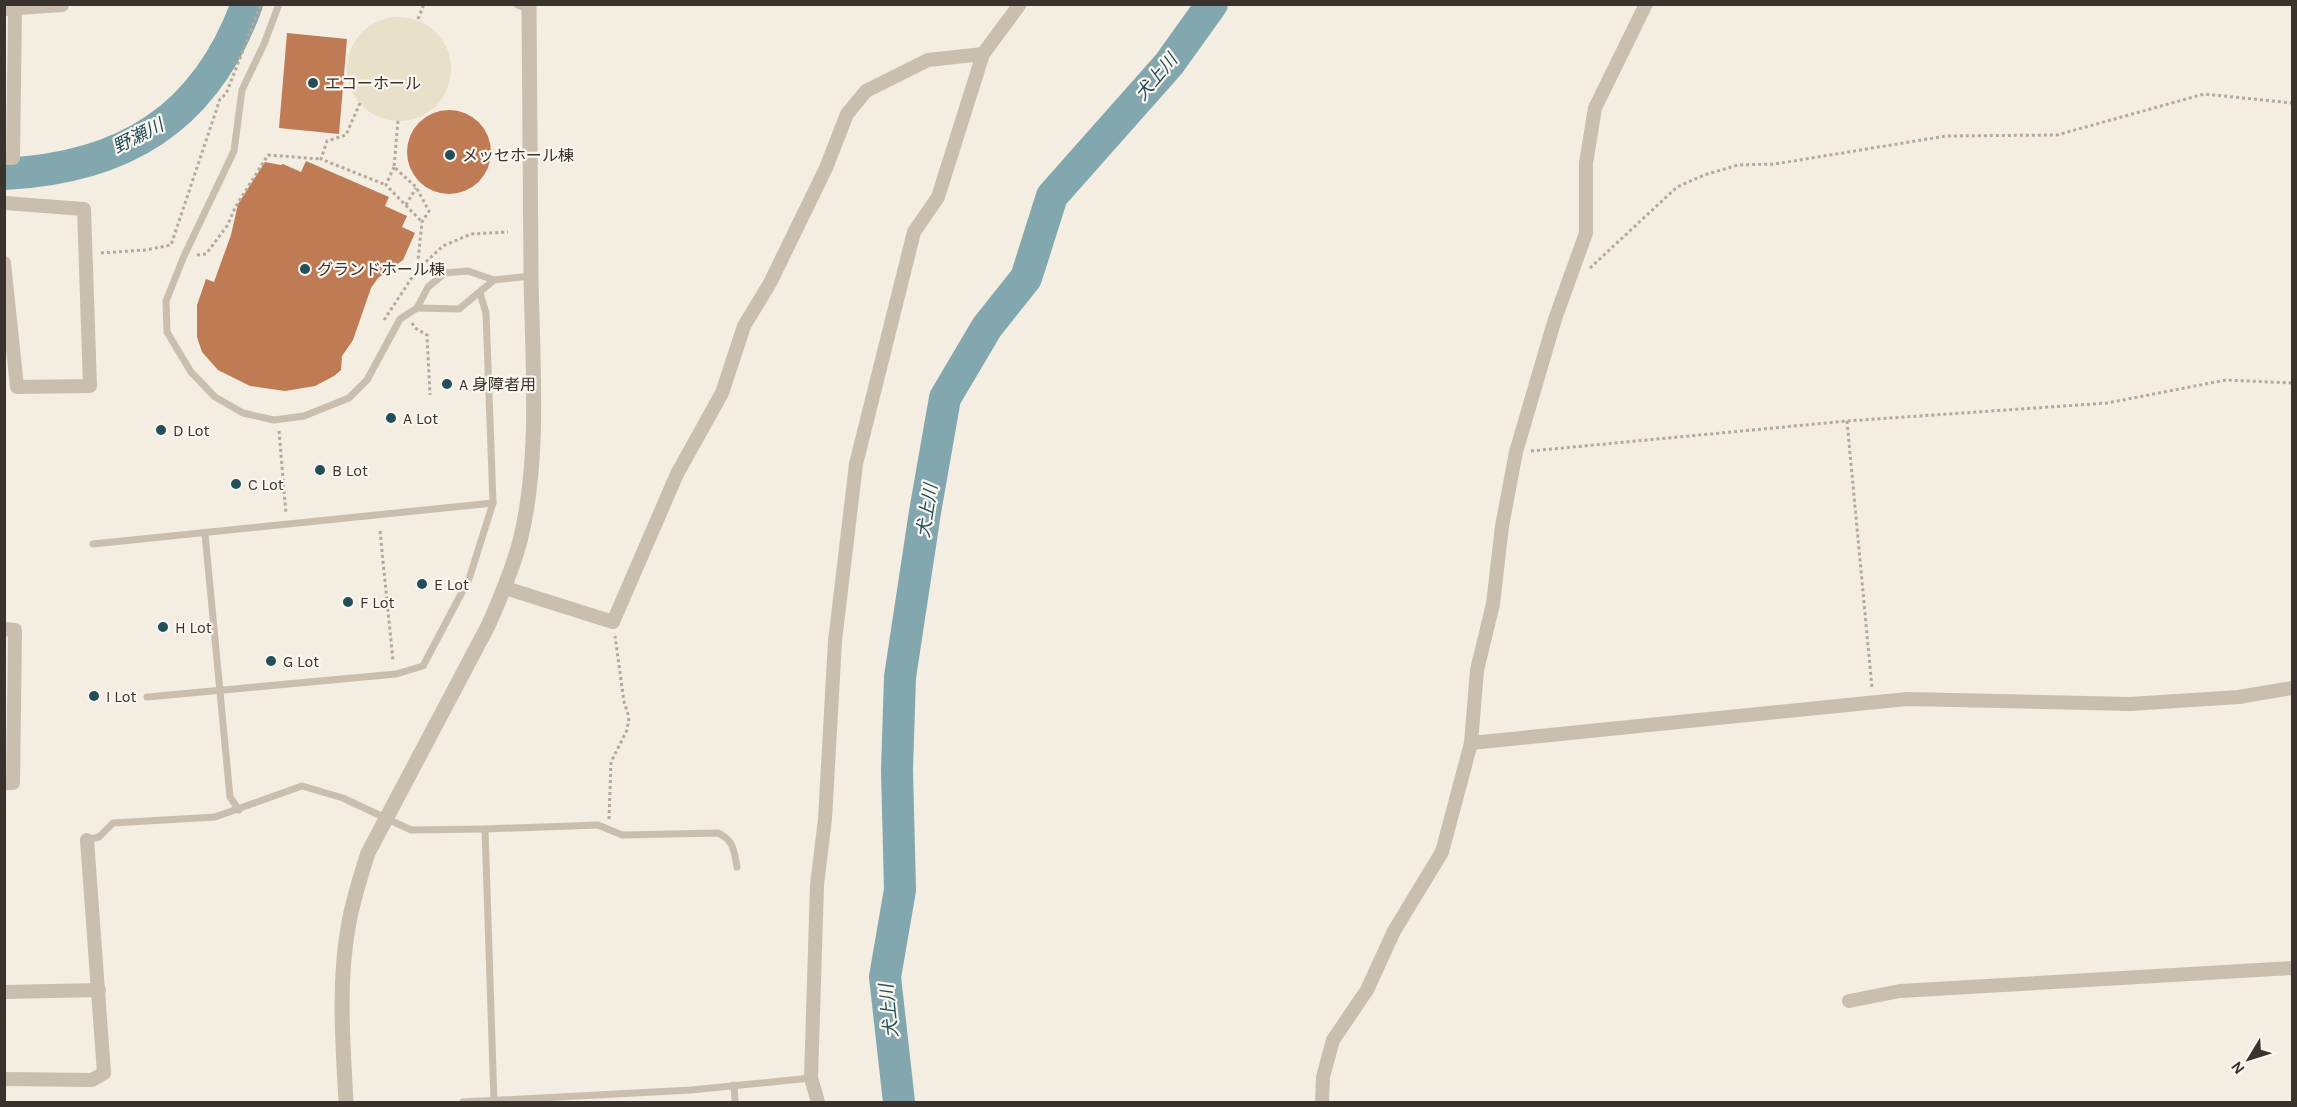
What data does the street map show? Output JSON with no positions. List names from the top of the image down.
{
  "water": ["犬上川", "野瀬川"],
  "places": [
    "エコーホール",
    "メッセホール棟",
    "グランドホール棟",
    "A 身障者用",
    "A Lot",
    "D Lot",
    "B Lot",
    "C Lot",
    "E Lot",
    "F Lot",
    "H Lot",
    "G Lot",
    "I Lot"
  ],
  "north": "bottom left"
}
